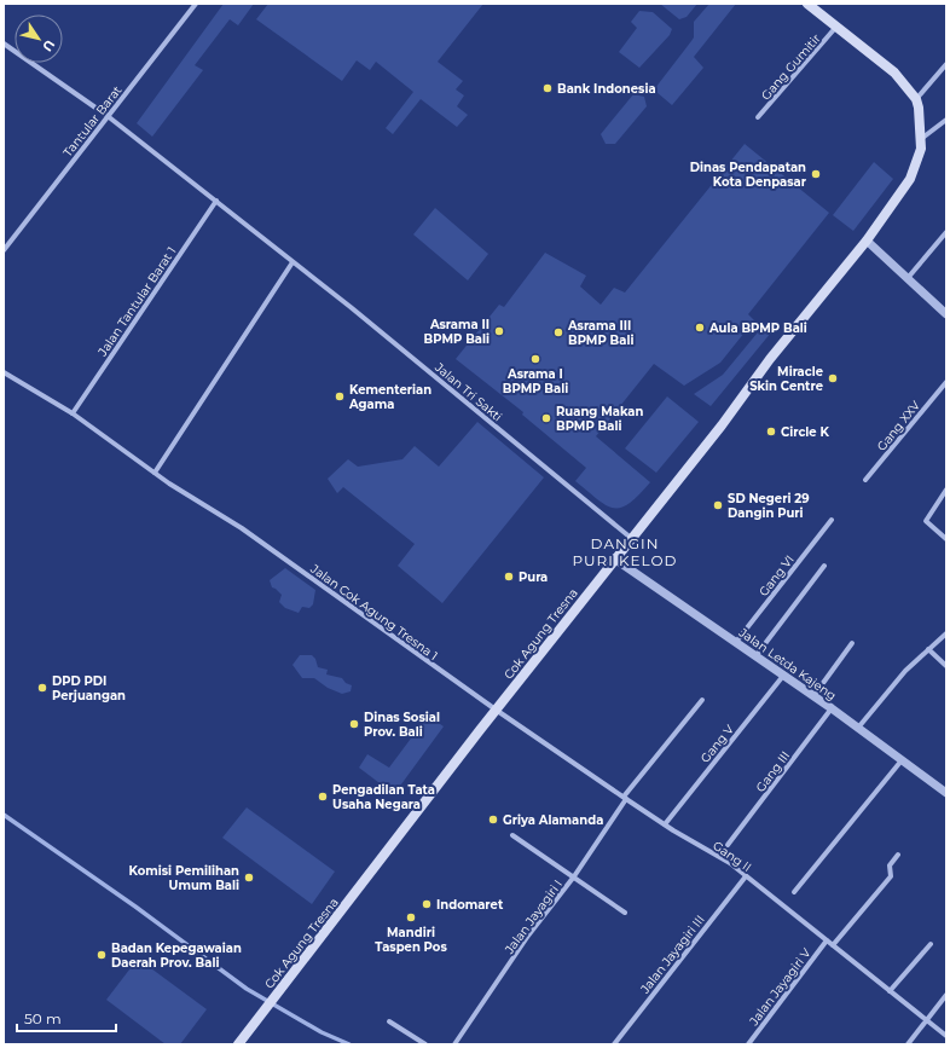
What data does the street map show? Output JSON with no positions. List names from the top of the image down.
{
  "streets": {
    "main road": ["Cok Agung Tresna"],
    "street": [
      "Gang Gumitir",
      "Tantular Barat",
      "Jalan Tantular Barat 1",
      "Jalan Tri Sakti",
      "Gang XXV",
      "Gang VI",
      "Jalan Cok Agung Tresna 1",
      "Jalan Letda Kajeng",
      "Gang V",
      "Gang III",
      "Gang II",
      "Jalan Jayagiri I",
      "Jalan Jayagiri III",
      "Jalan Jayagiri V"
    ]
  },
  "crossings": [
    ["Jalan Tantular Barat 1", "Jalan Cok Agung Tresna 1"],
    ["Jalan Tri Sakti", "Cok Agung Tresna"],
    ["Gang VI", "Jalan Letda Kajeng"],
    ["Jalan Cok Agung Tresna 1", "Cok Agung Tresna"],
    ["Jalan Cok Agung Tresna 1", "Gang II"],
    ["Cok Agung Tresna", "Jalan Letda Kajeng"],
    ["Cok Agung Tresna", "Gang II"],
    ["Jalan Letda Kajeng", "Gang V"],
    ["Jalan Letda Kajeng", "Gang III"],
    ["Gang V", "Gang II"],
    ["Gang II", "Jalan Jayagiri I"],
    ["Gang II", "Jalan Jayagiri III"],
    ["Gang II", "Jalan Jayagiri V"]
  ],
  "districts": ["DANGIN PURI KELOD"],
  "places": [
    "Bank Indonesia",
    "Dinas Pendapatan Kota Denpasar",
    "Aula BPMP Bali",
    "Asrama II BPMP Bali",
    "Asrama III BPMP Bali",
    "Asrama I BPMP Bali",
    "Miracle Skin Centre",
    "Kementerian Agama",
    "Ruang Makan BPMP Bali",
    "Circle K",
    "SD Negeri 29 Dangin Puri",
    "Pura",
    "DPD PDI Perjuangan",
    "Dinas Sosial Prov. Bali",
    "Pengadilan Tata Usaha Negara",
    "Griya Alamanda",
    "Komisi Pemilihan Umum Bali",
    "Indomaret",
    "Mandiri Taspen Pos",
    "Badan Kepegawaian Daerah Prov. Bali"
  ],
  "scale_bar": "50 m",
  "north": "bottom right"
}
